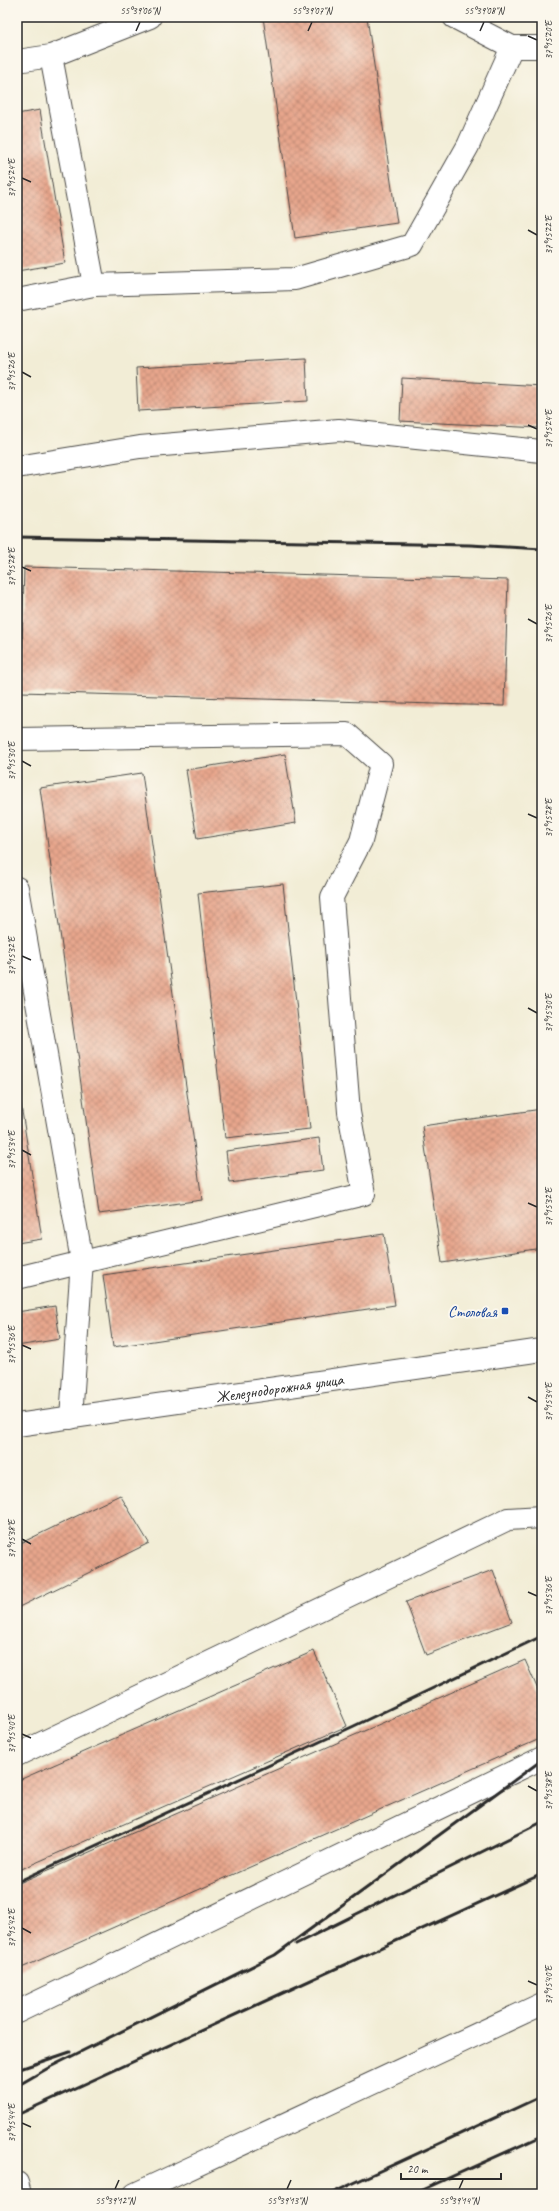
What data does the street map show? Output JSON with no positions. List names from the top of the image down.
{
  "streets": {
    "street": ["Железнодорожная улица"]
  },
  "places": {
    "transit": ["Столовая"]
  },
  "scale_bar": "20 m",
  "coordinates": [
    "55°39'06\"N",
    "55°39'07\"N",
    "55°39'08\"N",
    "37°15'20\"E",
    "37°15'24\"E",
    "37°15'22\"E",
    "37°15'26\"E",
    "37°15'28\"E",
    "37°15'30\"E",
    "37°15'32\"E",
    "37°15'34\"E",
    "37°15'36\"E",
    "37°15'38\"E",
    "37°15'40\"E",
    "37°15'42\"E",
    "37°15'44\"E",
    "55°39'12\"N",
    "55°39'13\"N",
    "55°39'14\"N"
  ]
}
